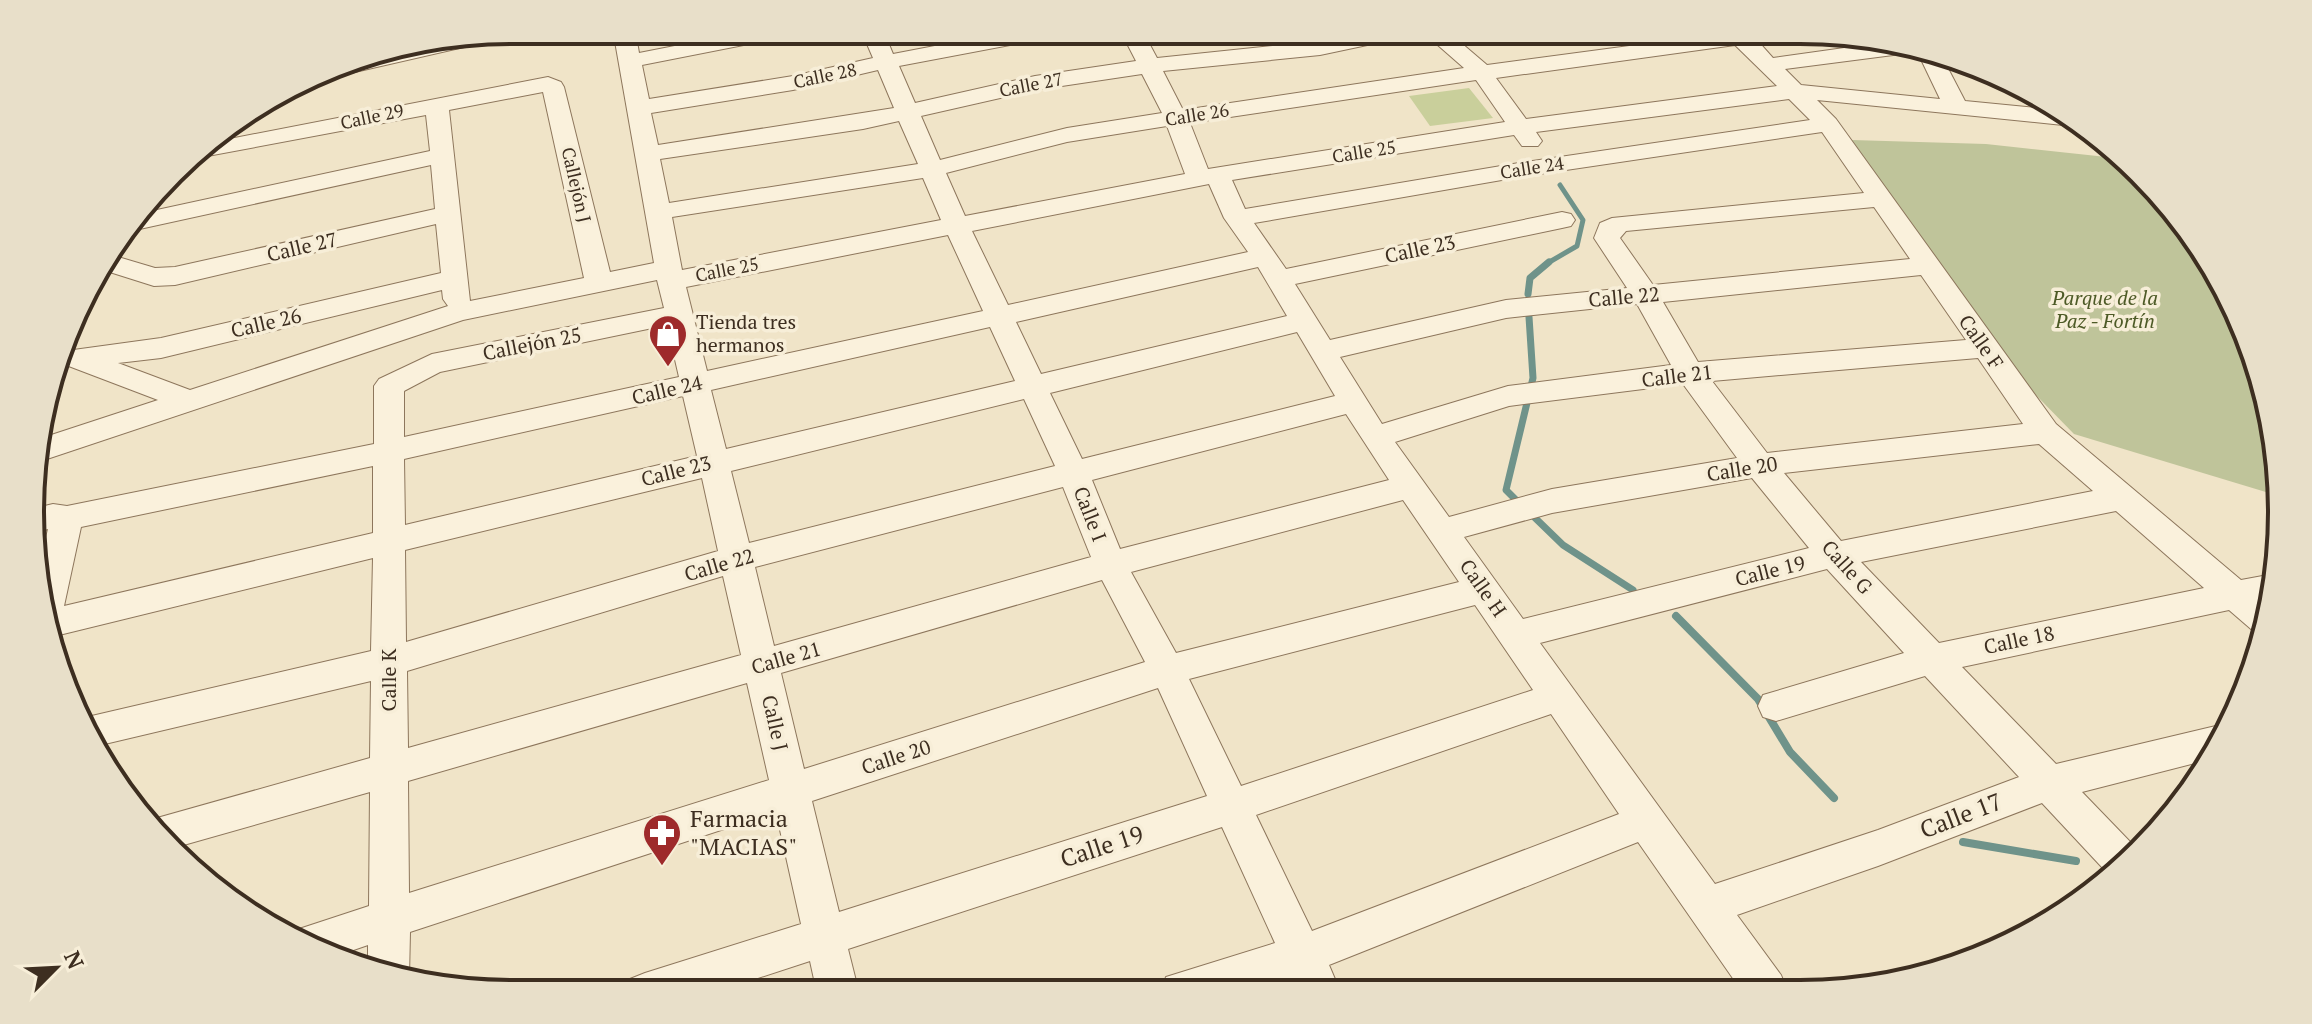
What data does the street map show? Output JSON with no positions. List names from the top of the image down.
{
  "streets": {
    "street": [
      "Calle 28",
      "Calle 27",
      "Calle 26",
      "Calle 29",
      "Calle 25",
      "Calle 24",
      "Callejón J",
      "Calle 23",
      "Calle 22",
      "Calle F",
      "Callejón 25",
      "Calle 21",
      "Calle 20",
      "Calle I",
      "Calle G",
      "Calle 19",
      "Calle H",
      "Calle 18",
      "Calle K",
      "Calle J",
      "Calle 17"
    ]
  },
  "crossings": [
    ["Calle 28", "Calle I"],
    ["Calle 28", "Calle J"],
    ["Calle 27", "Calle I"],
    ["Calle 27", "Calle H"],
    ["Calle 27", "Calle J"],
    ["Calle 26", "Calle I"],
    ["Calle 26", "Calle H"],
    ["Calle 26", "Calle J"],
    ["Calle 29", "Callejón J"],
    ["Calle 25", "Callejón J"],
    ["Calle 25", "Calle F"],
    ["Calle 25", "Calle I"],
    ["Calle 25", "Calle H"],
    ["Calle 25", "Calle J"],
    ["Calle 24", "Calle 23"],
    ["Calle 24", "Calle F"],
    ["Calle 24", "Calle I"],
    ["Calle 24", "Calle H"],
    ["Calle 24", "Calle K"],
    ["Calle 24", "Calle J"],
    ["Calle 23", "Calle I"],
    ["Calle 23", "Calle H"],
    ["Calle 23", "Calle K"],
    ["Calle 23", "Calle J"],
    ["Calle 22", "Calle F"],
    ["Calle 22", "Calle I"],
    ["Calle 22", "Calle G"],
    ["Calle 22", "Calle H"],
    ["Calle 22", "Calle K"],
    ["Calle 22", "Calle J"],
    ["Calle F", "Calle 21"],
    ["Calle F", "Calle 20"],
    ["Calle F", "Calle G"],
    ["Calle F", "Calle 19"],
    ["Calle F", "Calle 18"],
    ["Callejón 25", "Calle K"],
    ["Callejón 25", "Calle J"],
    ["Calle 21", "Calle I"],
    ["Calle 21", "Calle G"],
    ["Calle 21", "Calle H"],
    ["Calle 21", "Calle K"],
    ["Calle 21", "Calle J"],
    ["Calle 20", "Calle I"],
    ["Calle 20", "Calle G"],
    ["Calle 20", "Calle H"],
    ["Calle 20", "Calle K"],
    ["Calle 20", "Calle J"],
    ["Calle I", "Calle 19"],
    ["Calle G", "Calle 19"],
    ["Calle G", "Calle 18"],
    ["Calle G", "Calle 17"],
    ["Calle 19", "Calle H"],
    ["Calle 19", "Calle J"],
    ["Calle H", "Calle 17"]
  ],
  "parks": ["Parque de la Paz - Fortín"],
  "places": {
    "shop": ["Tienda tres hermanos"],
    "pharmacy": ["Farmacia \"MACIAS\""]
  },
  "north": "top right"
}
